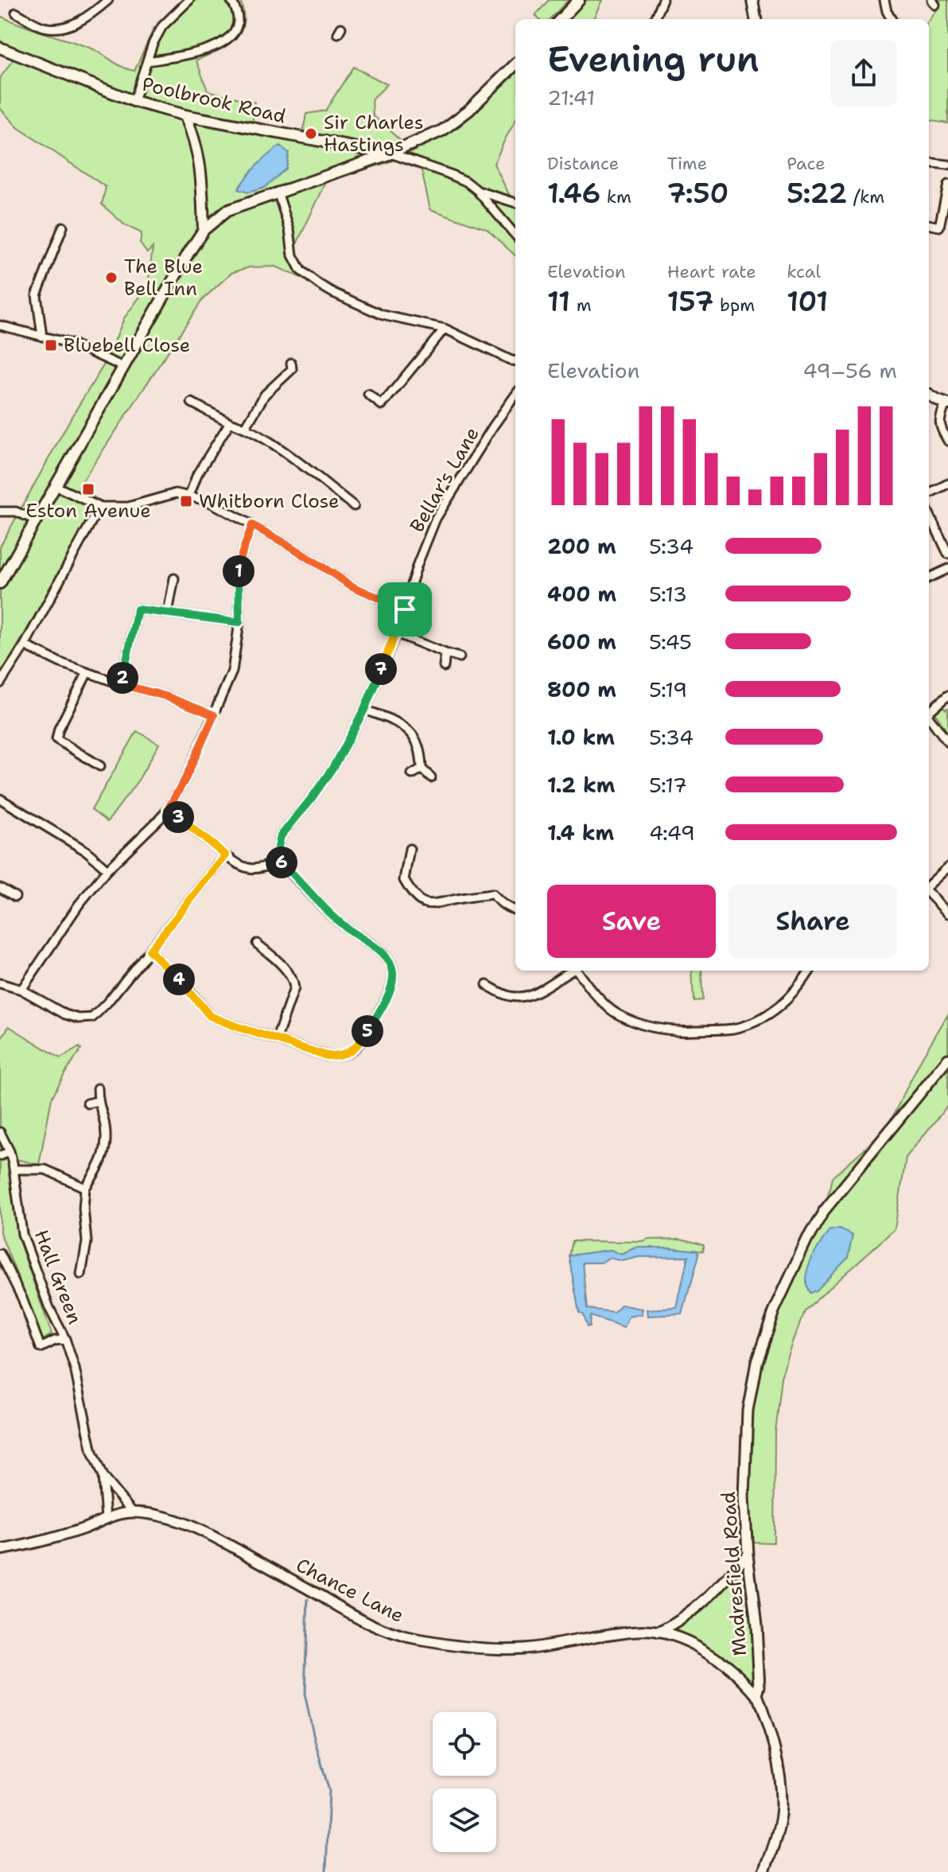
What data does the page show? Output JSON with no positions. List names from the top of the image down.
{
  "streets": {
    "main road": ["Poolbrook Road"],
    "street": [
      "Bellar's Lane",
      "Hall Green",
      "Madresfield Road",
      "Chance Lane"
    ]
  },
  "crossings": [
    ["Hall Green", "Chance Lane"],
    ["Madresfield Road", "Chance Lane"]
  ],
  "places": {
    "other": ["Sir Charles Hastings", "The Blue Bell Inn"],
    "transit": ["Bluebell Close", "Eston Avenue", "Whitborn Close"]
  },
  "page": {
    "heading": ["Evening run", "21:41"],
    "stats": [
      ["Distance", "1.46 km"],
      ["Time", "7:50"],
      ["Pace", "5:22 /km"],
      ["Elevation", "11 m"],
      ["Heart rate", "157 bpm"],
      ["kcal", "101"]
    ],
    "chart": ["Elevation", "49–56 m"],
    "list": [
      {
        "name": "200 m",
        "note": "5:34"
      },
      {
        "name": "400 m",
        "note": "5:13"
      },
      {
        "name": "600 m",
        "note": "5:45"
      },
      {
        "name": "800 m",
        "note": "5:19"
      },
      {
        "name": "1.0 km",
        "note": "5:34"
      },
      {
        "name": "1.2 km",
        "note": "5:17"
      },
      {
        "name": "1.4 km",
        "note": "4:49"
      }
    ],
    "pins": [
      "1",
      "7",
      "2",
      "3",
      "6",
      "4",
      "5"
    ],
    "buttons": ["Save", "Share"]
  }
}
